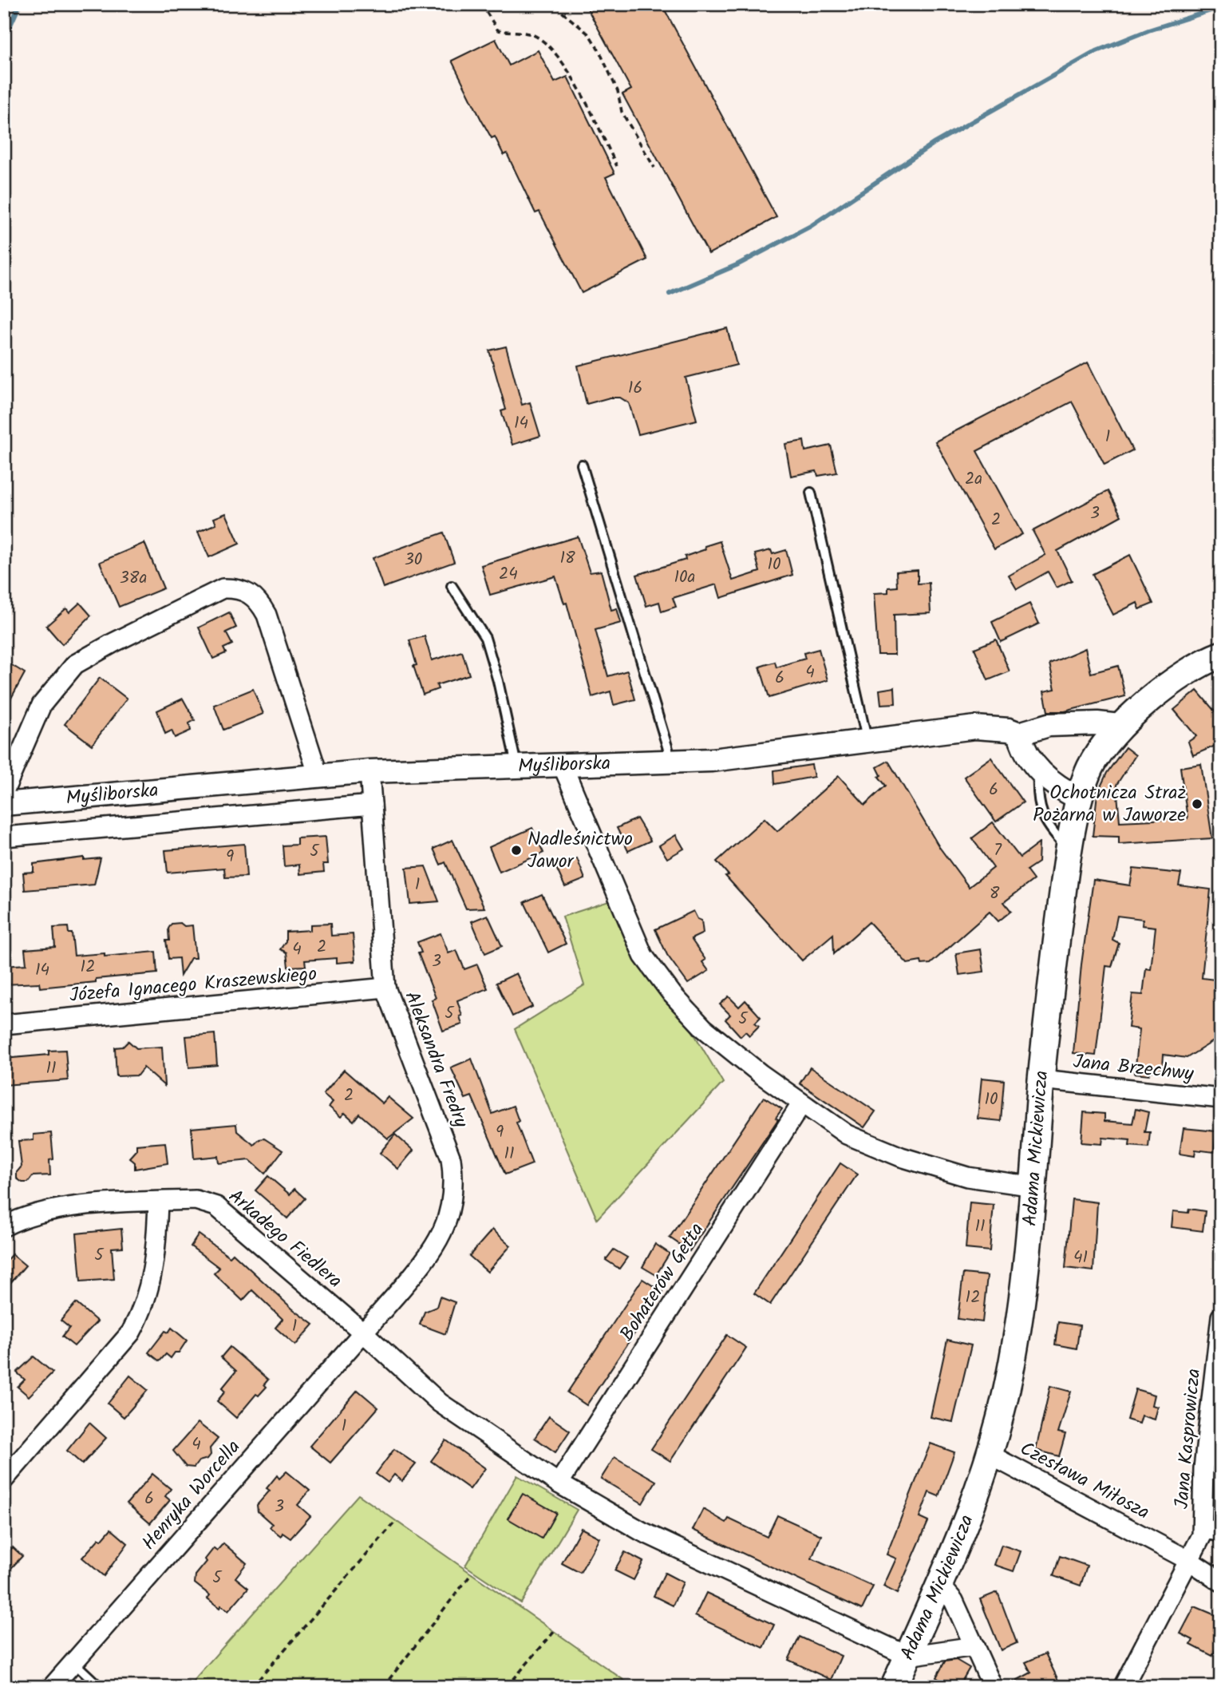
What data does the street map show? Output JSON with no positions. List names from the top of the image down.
{
  "streets": {
    "main road": ["Adama Mickiewicza"],
    "street": [
      "Myśliborska",
      "Józefa Ignacego Kraszewskiego",
      "Aleksandra Fredry",
      "Jana Brzechwy",
      "Arkadego Fiedlera",
      "Bohaterów Getta",
      "Jana Kasprowicza",
      "Czesława Miłosza",
      "Henryka Worcella"
    ]
  },
  "crossings": [
    ["Myśliborska", "Aleksandra Fredry"],
    ["Myśliborska", "Adama Mickiewicza"],
    ["Józefa Ignacego Kraszewskiego", "Aleksandra Fredry"],
    ["Aleksandra Fredry", "Arkadego Fiedlera"],
    ["Aleksandra Fredry", "Henryka Worcella"],
    ["Jana Brzechwy", "Adama Mickiewicza"],
    ["Adama Mickiewicza", "Czesława Miłosza"],
    ["Arkadego Fiedlera", "Bohaterów Getta"],
    ["Arkadego Fiedlera", "Henryka Worcella"],
    ["Jana Kasprowicza", "Czesława Miłosza"]
  ],
  "places": ["Ochotnicza Straż Pożarna w Jaworze", "Nadleśnictwo Jawor"],
  "house_numbers": [
    "16",
    "14",
    "1",
    "2a",
    "3",
    "2",
    "18",
    "30",
    "10",
    "24",
    "10a",
    "38a",
    "4",
    "6",
    "6",
    "7",
    "5",
    "9",
    "1",
    "8",
    "2",
    "4",
    "3",
    "12",
    "14",
    "5",
    "5",
    "11",
    "2",
    "10",
    "9",
    "11",
    "11",
    "5",
    "41",
    "12",
    "1",
    "1",
    "4",
    "6",
    "3",
    "5"
  ]
}
